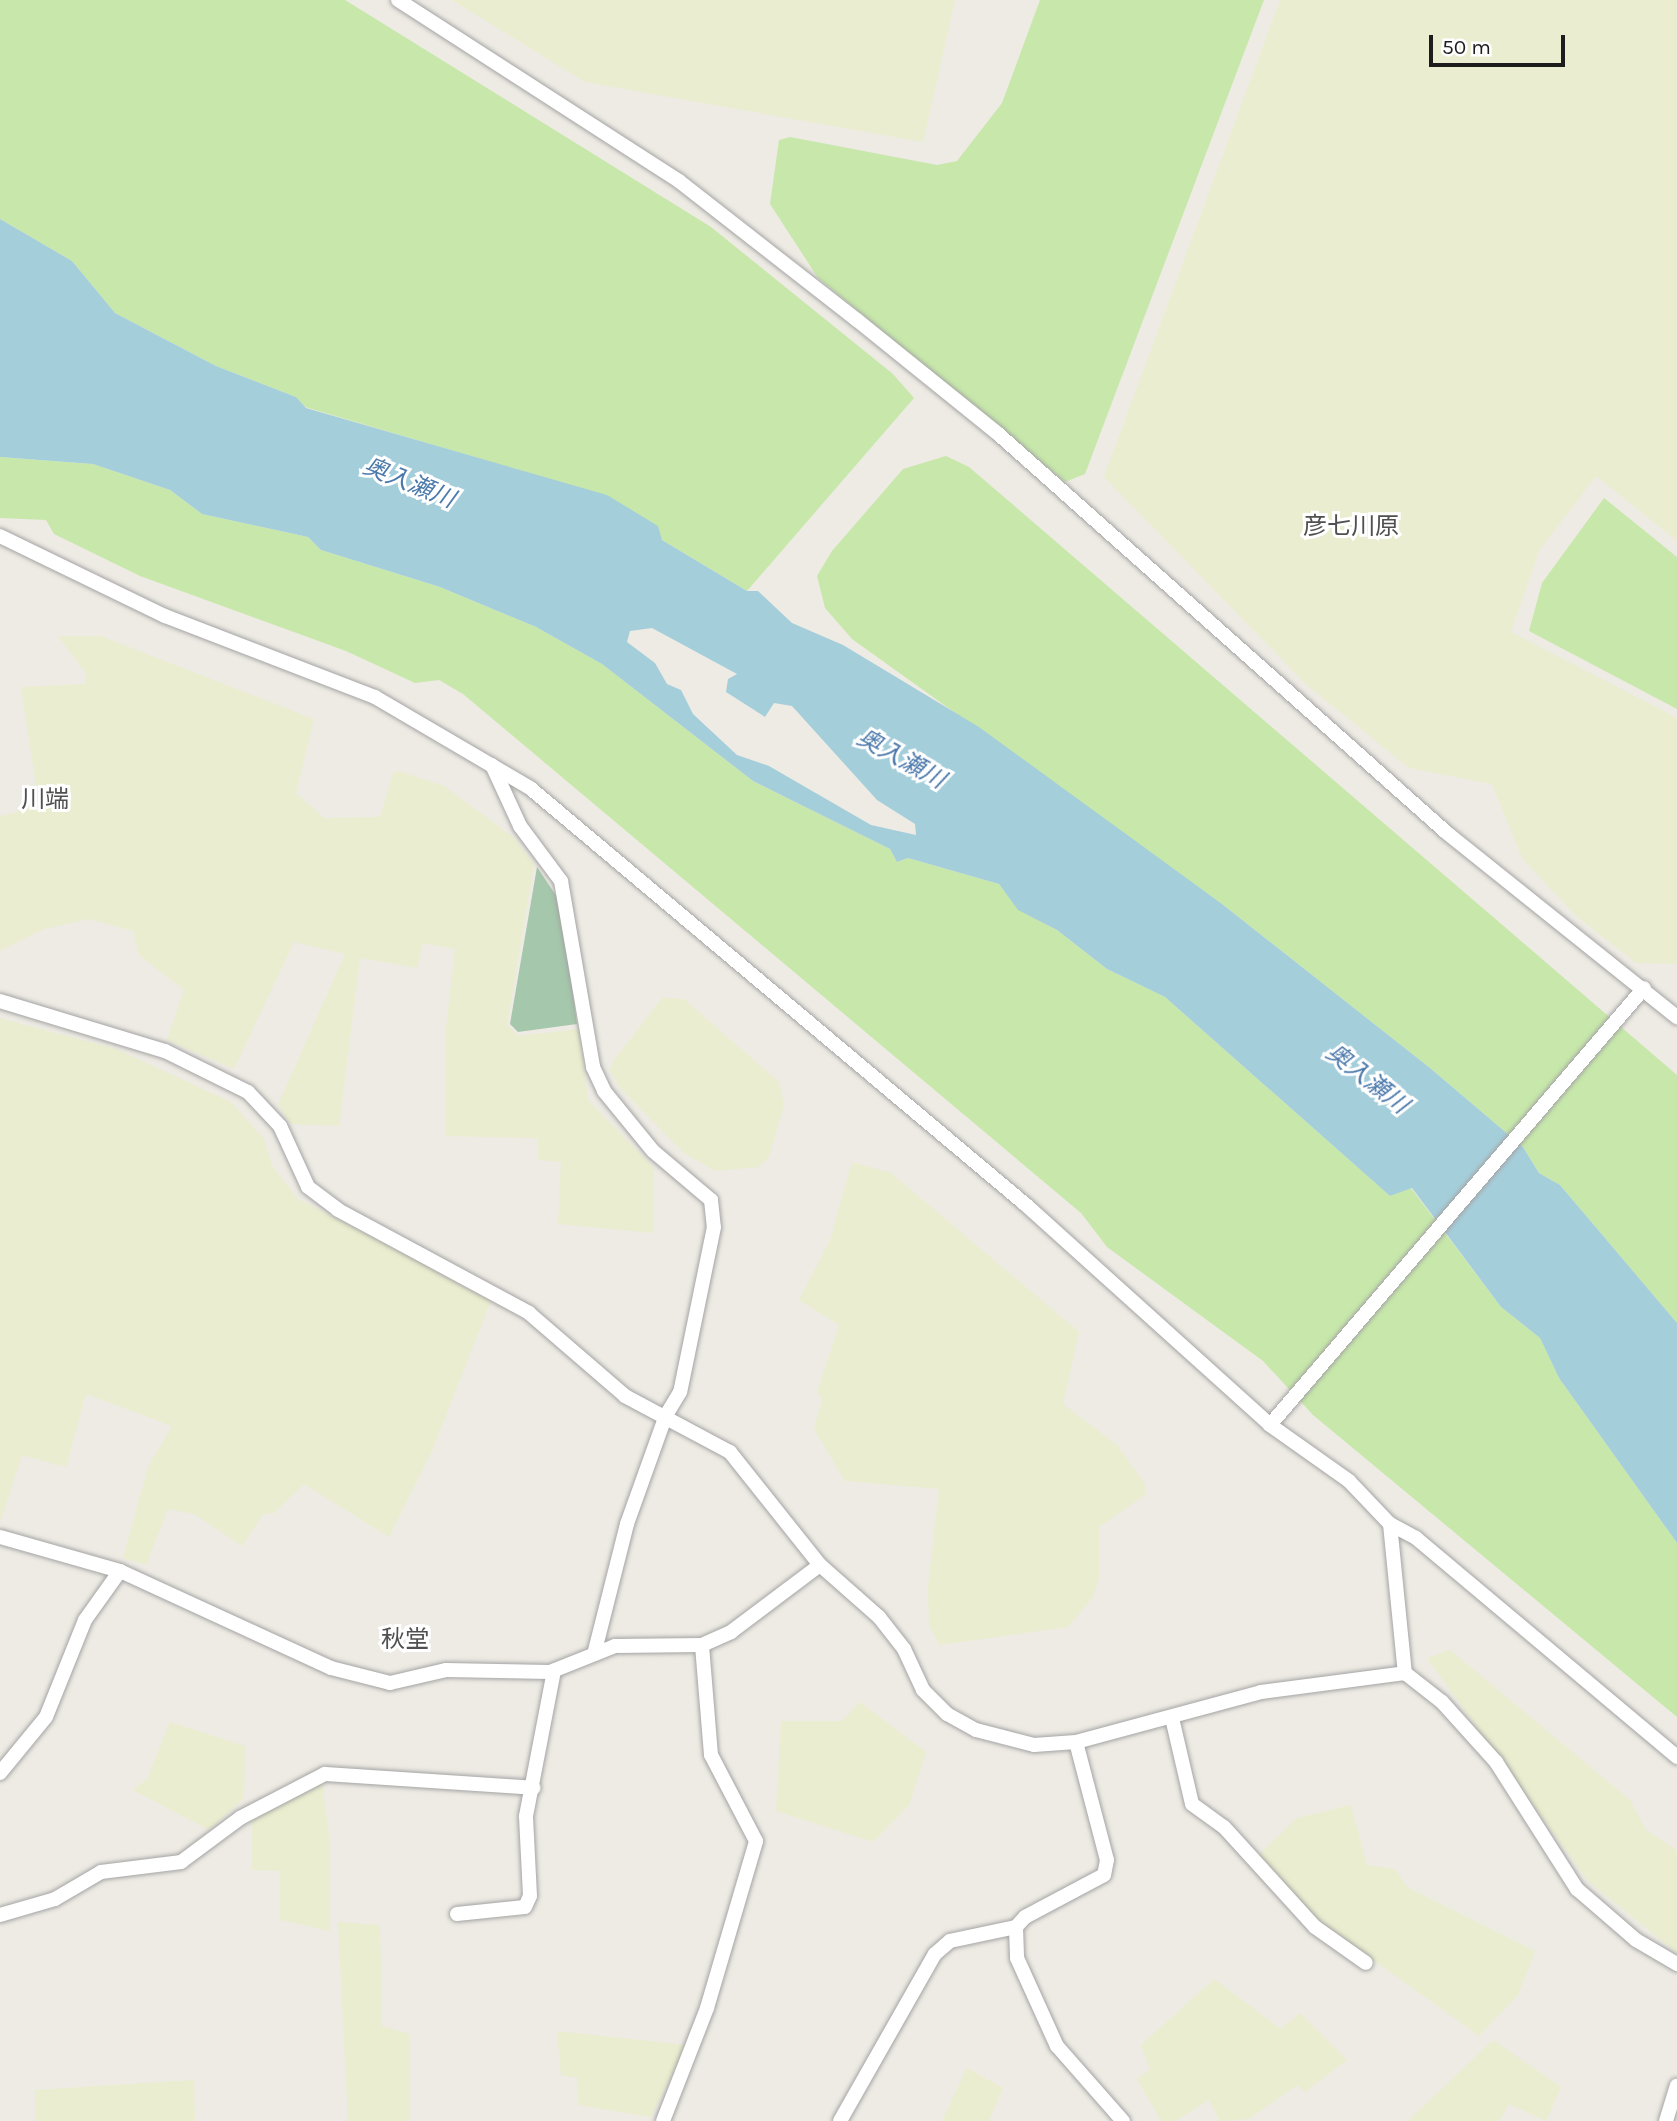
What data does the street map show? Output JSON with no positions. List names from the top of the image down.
{
  "districts": ["彦七川原", "川端", "秋堂"],
  "water": ["奥入瀬川"],
  "scale_bar": "50 m"
}
